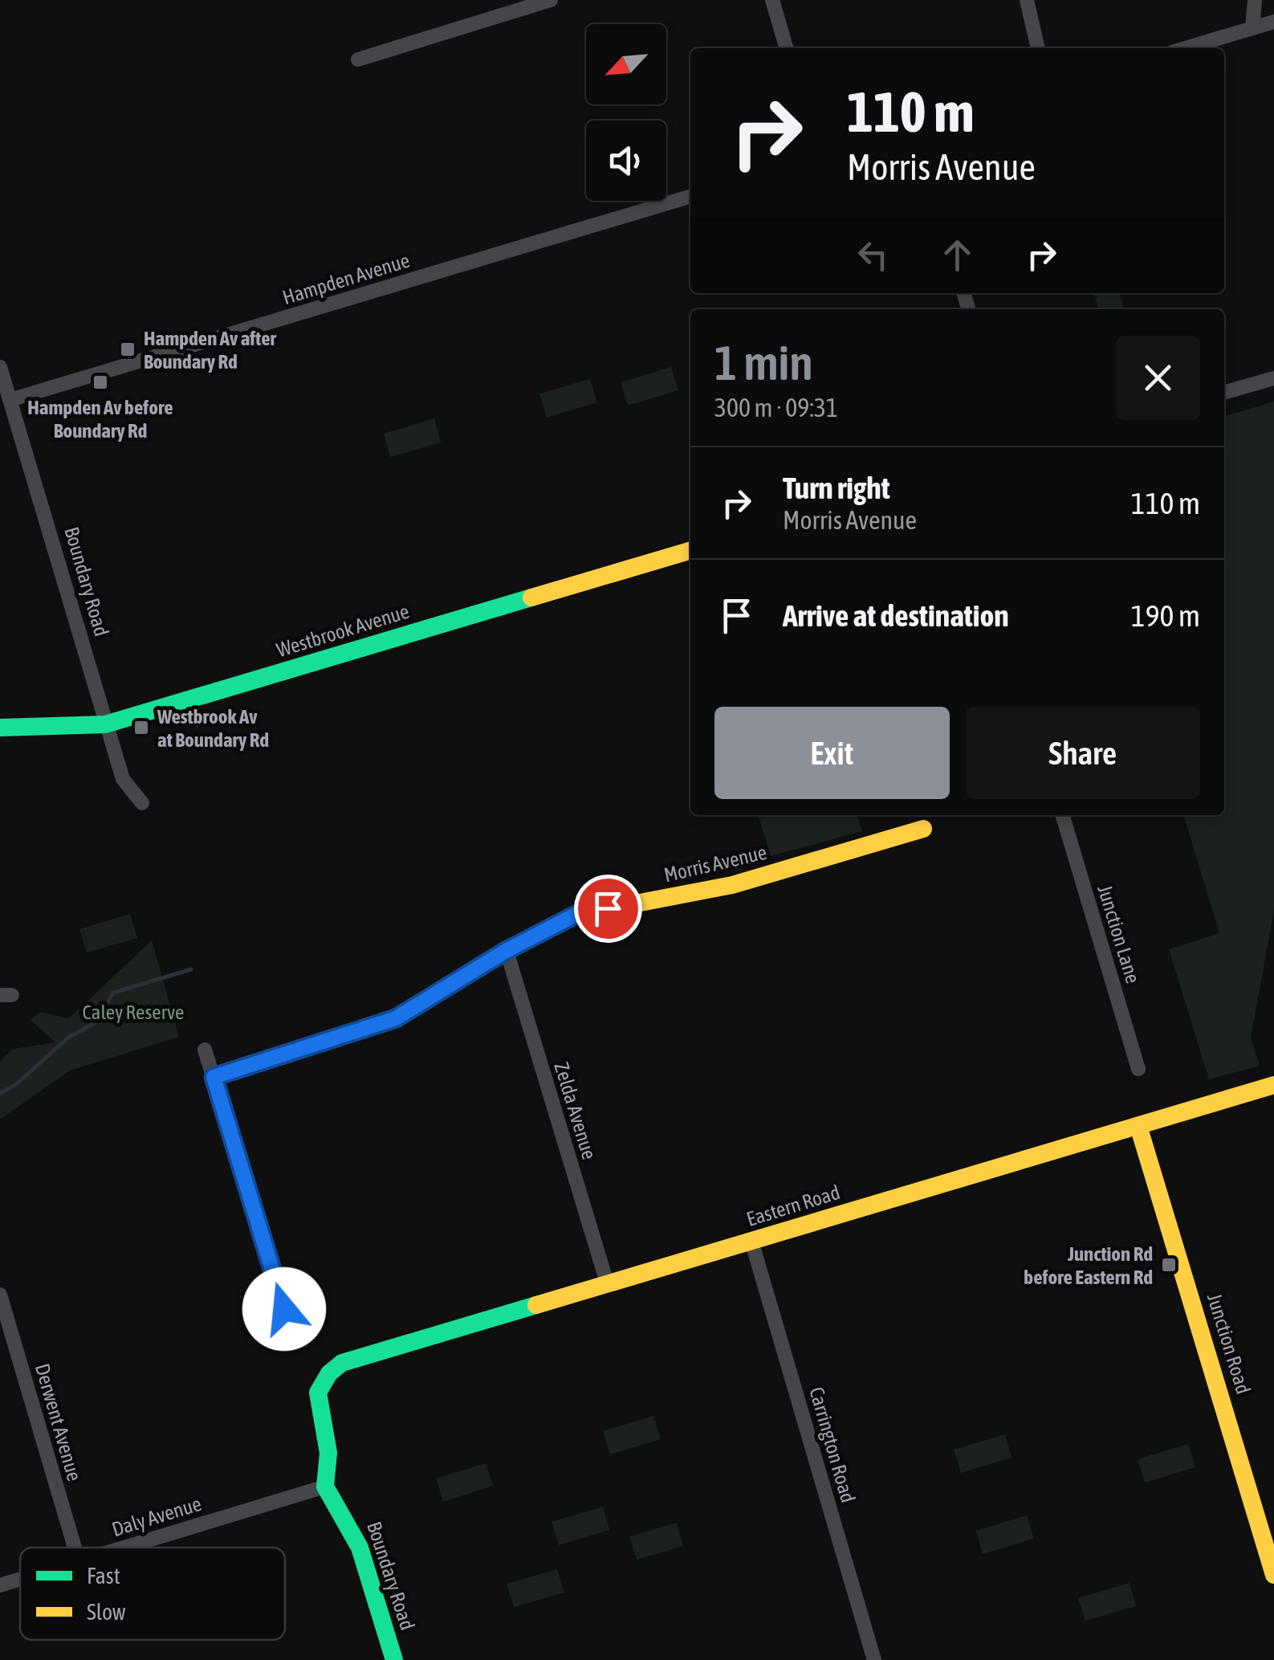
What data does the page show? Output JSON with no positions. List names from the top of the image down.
{
  "streets": {
    "street": [
      "Hampden Avenue",
      "Boundary Road",
      "Westbrook Avenue",
      "Morris Avenue",
      "Junction Lane",
      "Zelda Avenue",
      "Eastern Road",
      "Junction Road",
      "Derwent Avenue",
      "Carrington Road",
      "Daly Avenue"
    ]
  },
  "crossings": [
    ["Hampden Avenue", "Boundary Road"],
    ["Boundary Road", "Westbrook Avenue"],
    ["Boundary Road", "Eastern Road"],
    ["Boundary Road", "Daly Avenue"],
    ["Morris Avenue", "Zelda Avenue"],
    ["Zelda Avenue", "Eastern Road"],
    ["Eastern Road", "Junction Road"],
    ["Eastern Road", "Carrington Road"],
    ["Eastern Road", "Daly Avenue"]
  ],
  "parks": ["Caley Reserve"],
  "places": {
    "transit": [
      "Hampden Av after Boundary Rd",
      "Hampden Av before Boundary Rd",
      "Westbrook Av at Boundary Rd",
      "Junction Rd before Eastern Rd"
    ]
  },
  "legend": ["Fast", "Slow"],
  "north": "bottom left",
  "page": {
    "turn": ["110 m", "Morris Avenue"],
    "heading": ["1 min", "300 m · 09:31"],
    "list": [
      {
        "name": "Turn right",
        "note": "Morris Avenue",
        "value": "110 m"
      },
      {
        "name": "Arrive at destination",
        "value": "190 m"
      }
    ],
    "buttons": ["Exit", "Share"]
  }
}
